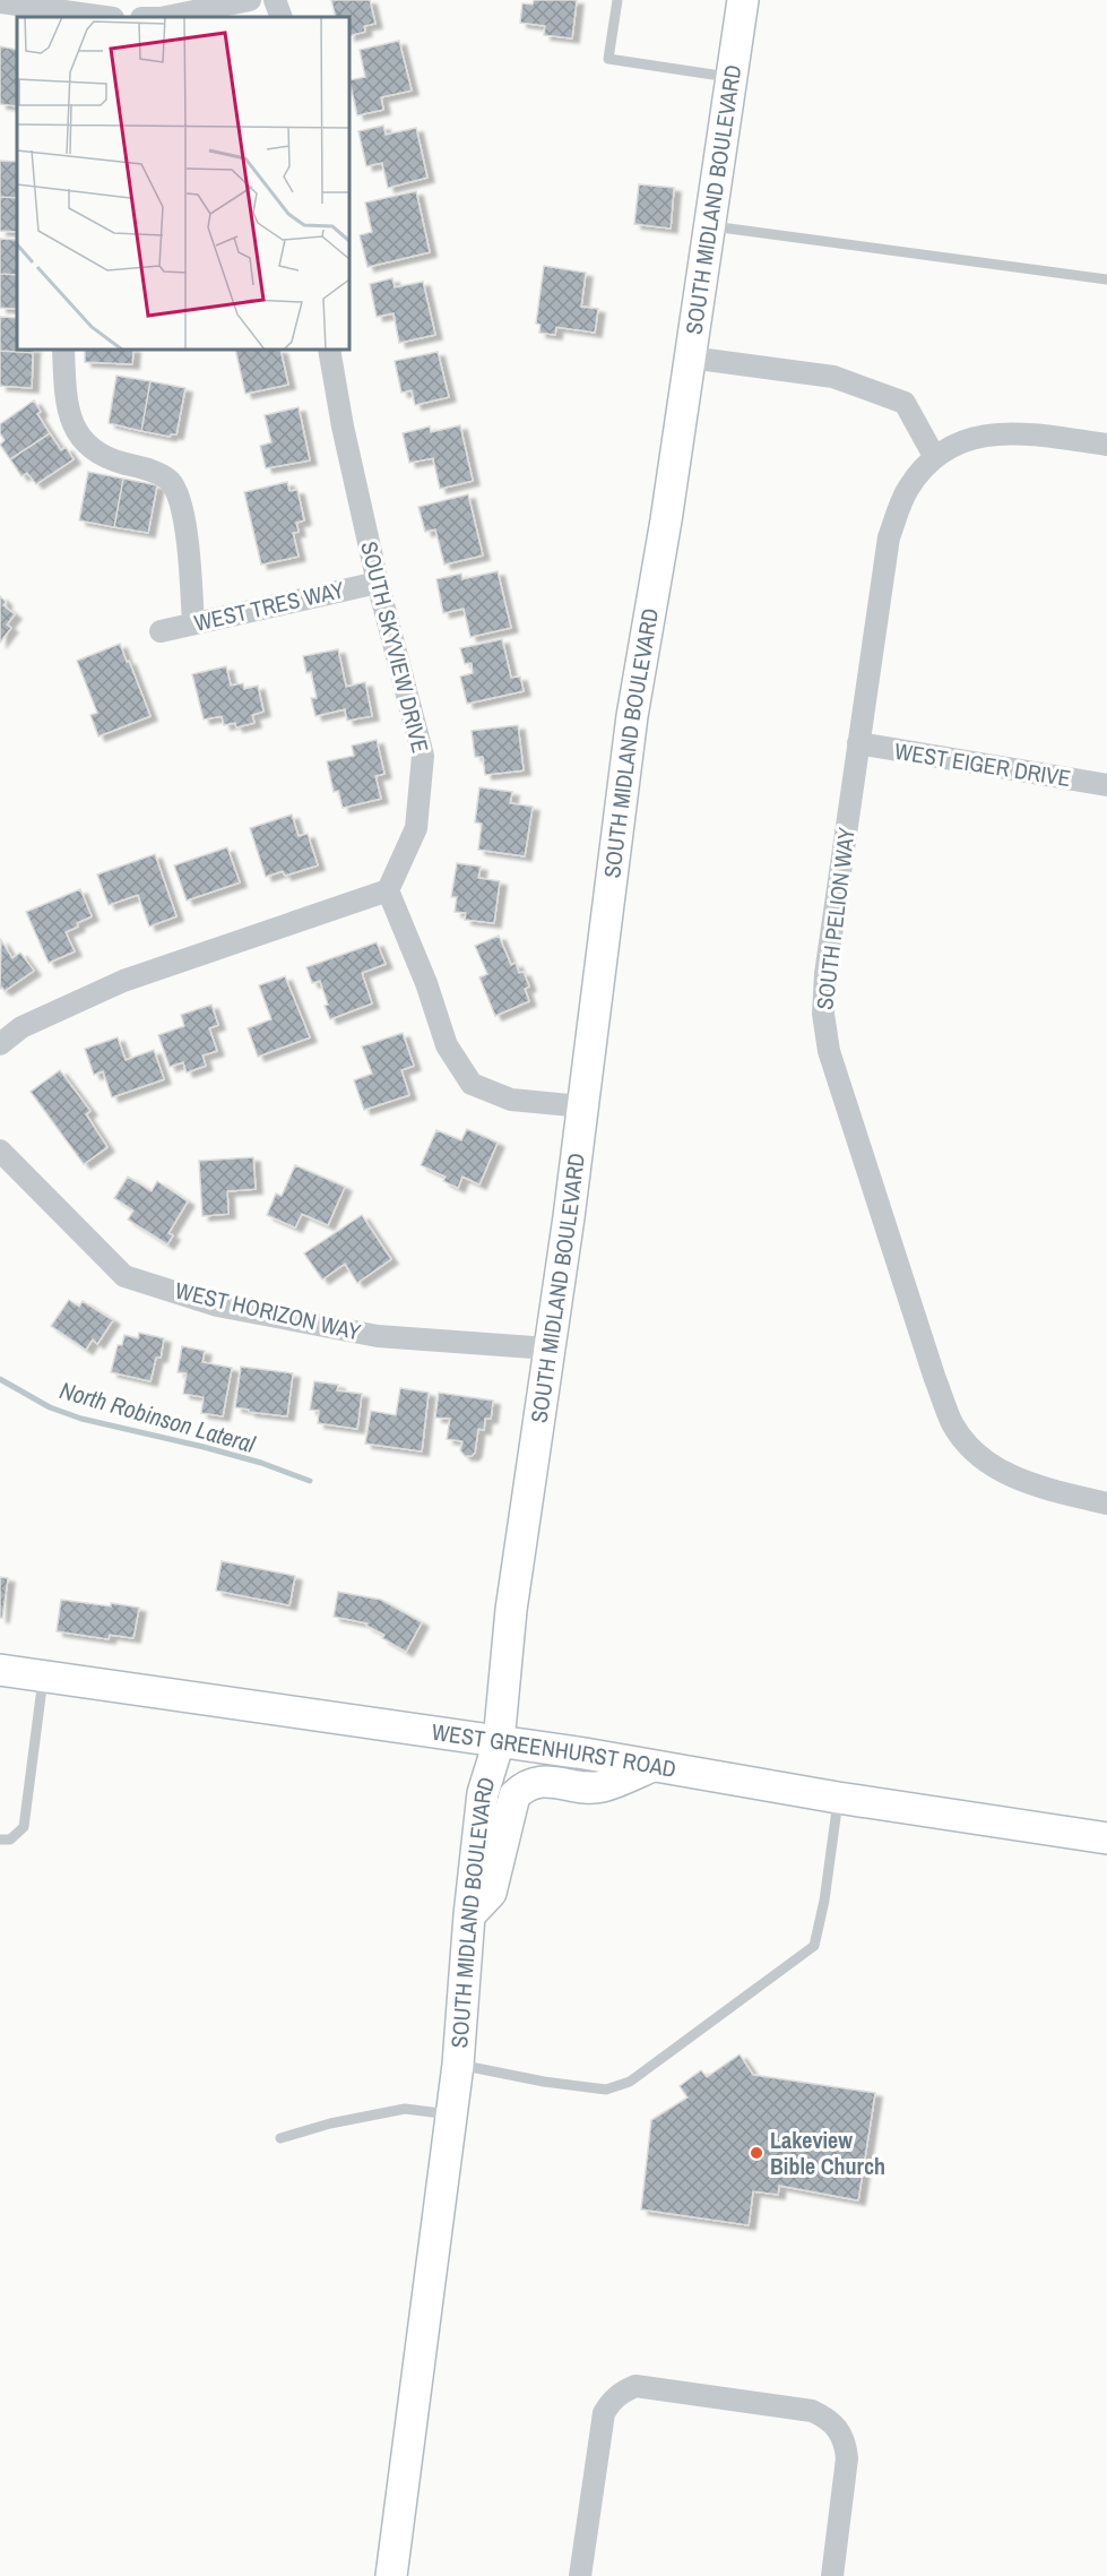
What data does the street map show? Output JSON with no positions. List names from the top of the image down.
{
  "streets": {
    "main road": ["SOUTH MIDLAND BOULEVARD", "WEST GREENHURST ROAD"],
    "street": [
      "WEST TRES WAY",
      "SOUTH SKYVIEW DRIVE",
      "WEST EIGER DRIVE",
      "SOUTH PELION WAY",
      "WEST HORIZON WAY"
    ]
  },
  "crossings": [
    ["SOUTH MIDLAND BOULEVARD", "WEST HORIZON WAY"],
    ["SOUTH MIDLAND BOULEVARD", "WEST GREENHURST ROAD"],
    ["WEST TRES WAY", "SOUTH SKYVIEW DRIVE"],
    ["WEST EIGER DRIVE", "SOUTH PELION WAY"]
  ],
  "water": ["North Robinson Lateral"],
  "places": ["Lakeview Bible Church"]
}
